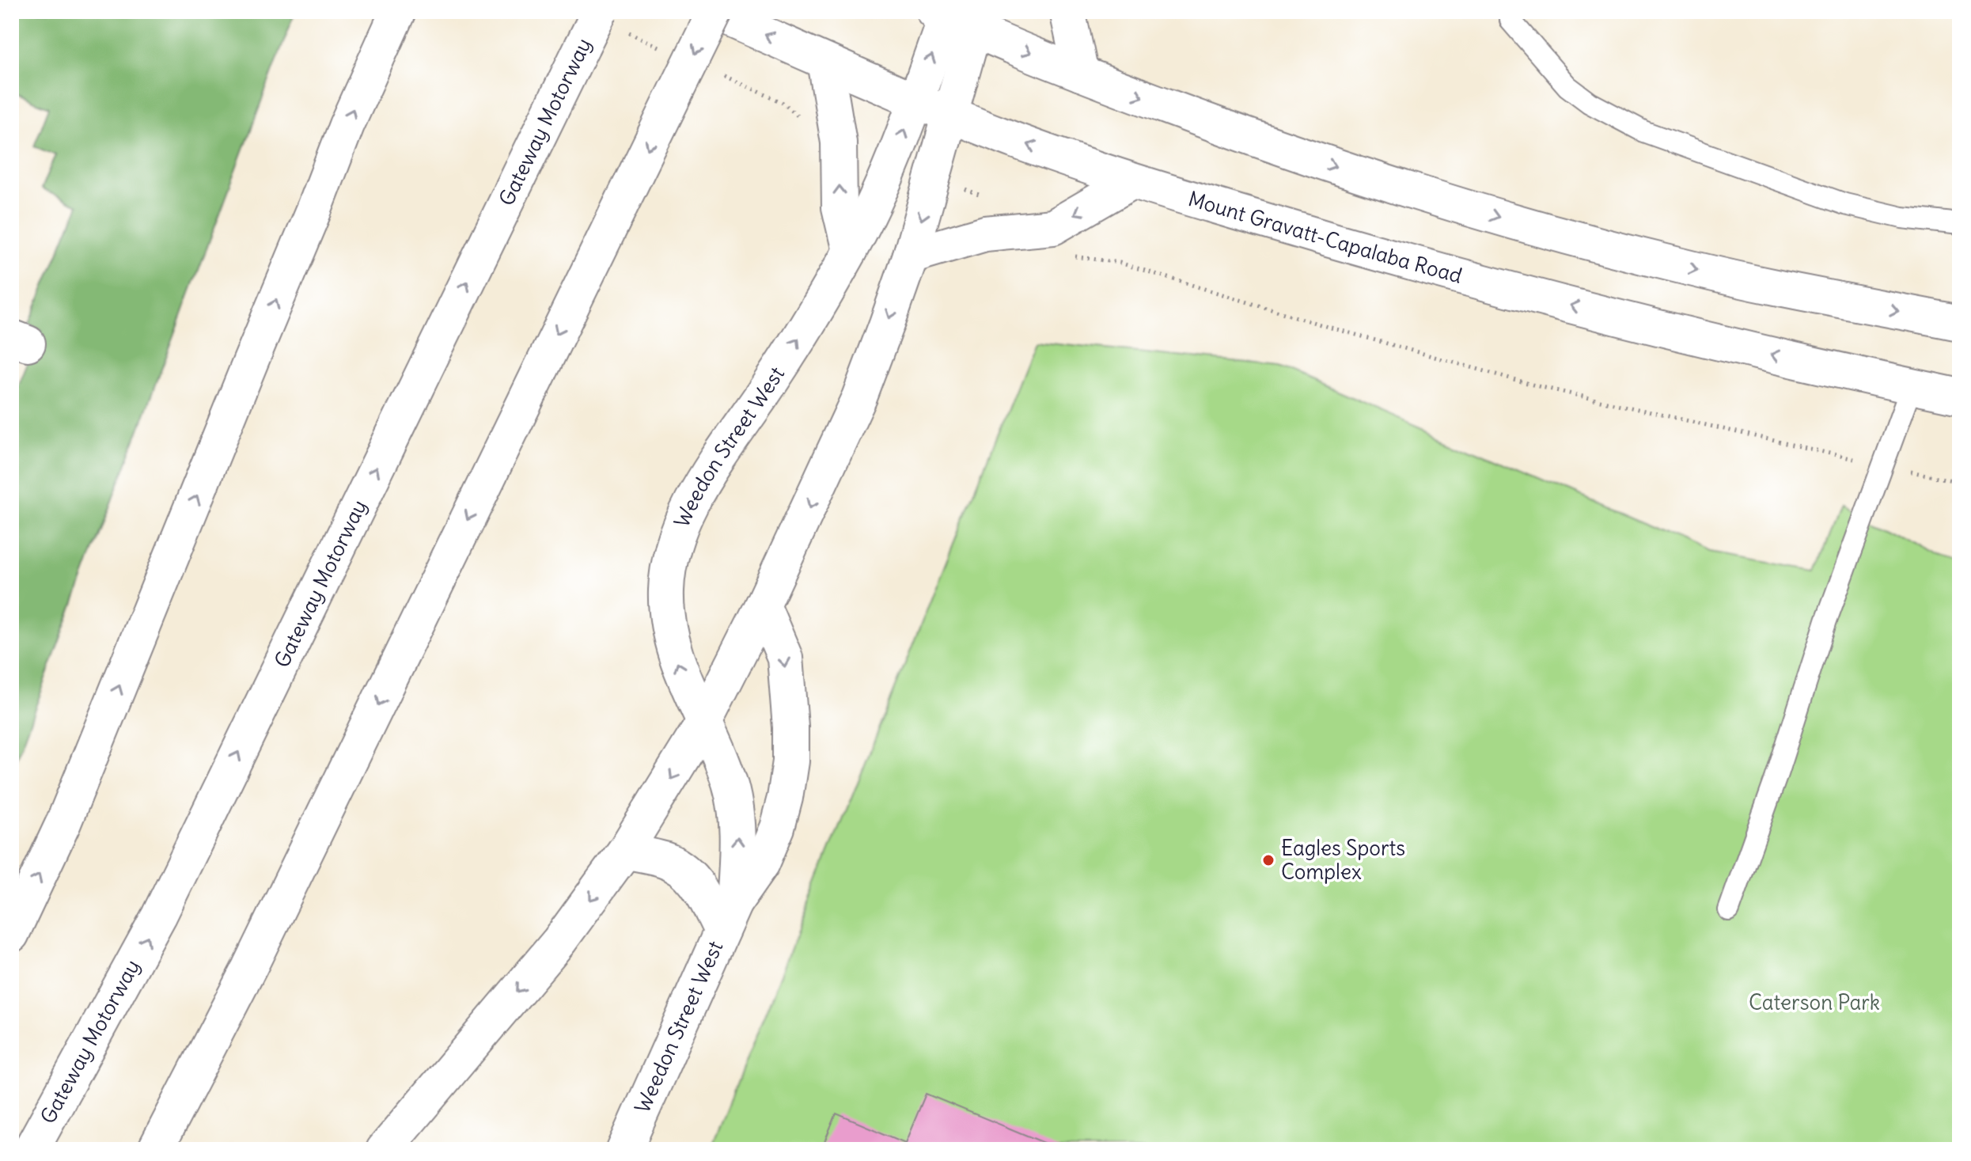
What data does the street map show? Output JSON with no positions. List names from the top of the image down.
{
  "streets": {
    "main road": ["Gateway Motorway", "Mount Gravatt-Capalaba Road", "Weedon Street West"]
  },
  "crossings": [
    ["Mount Gravatt-Capalaba Road", "Weedon Street West"]
  ],
  "parks": ["Caterson Park"],
  "places": ["Eagles Sports Complex"]
}
